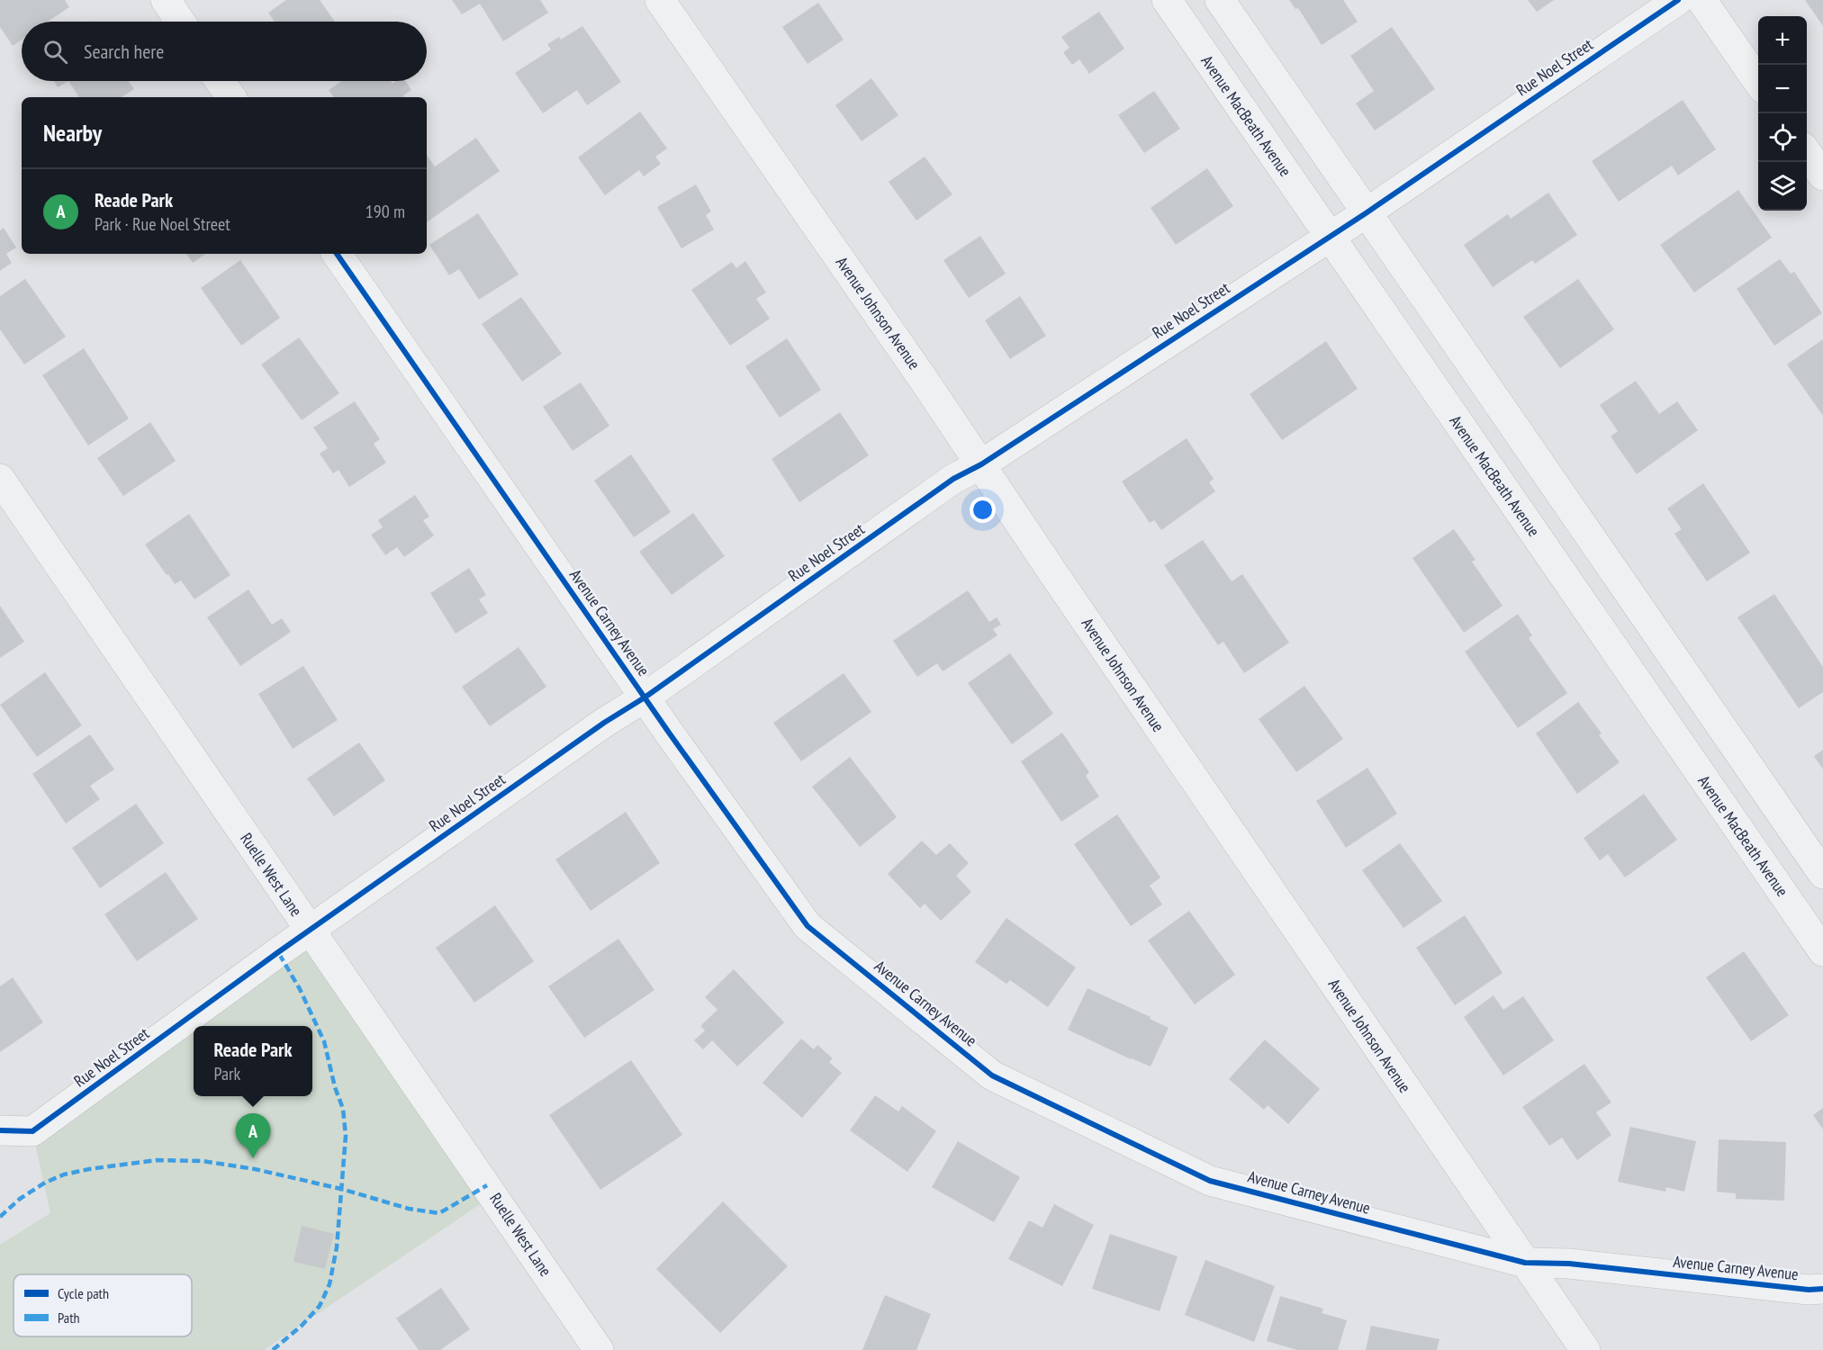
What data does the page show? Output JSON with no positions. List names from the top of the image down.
{
  "streets": {
    "street": [
      "Rue Noel Street",
      "Avenue MacBeath Avenue",
      "Avenue Johnson Avenue",
      "Avenue Carney Avenue",
      "Ruelle West Lane"
    ]
  },
  "crossings": [
    ["Rue Noel Street", "Avenue MacBeath Avenue"],
    ["Rue Noel Street", "Avenue Johnson Avenue"],
    ["Rue Noel Street", "Avenue Carney Avenue"],
    ["Rue Noel Street", "Ruelle West Lane"],
    ["Avenue Johnson Avenue", "Avenue Carney Avenue"]
  ],
  "legend": ["Cycle path", "Path"],
  "page": {
    "map_buttons": ["+", "−"],
    "search": "Search here",
    "heading": "Nearby",
    "list": [
      {
        "mark": "A",
        "name": "Reade Park",
        "note": "Park · Rue Noel Street",
        "value": "190 m"
      }
    ],
    "popup": ["Reade Park", "Park"],
    "pins": "A"
  }
}
